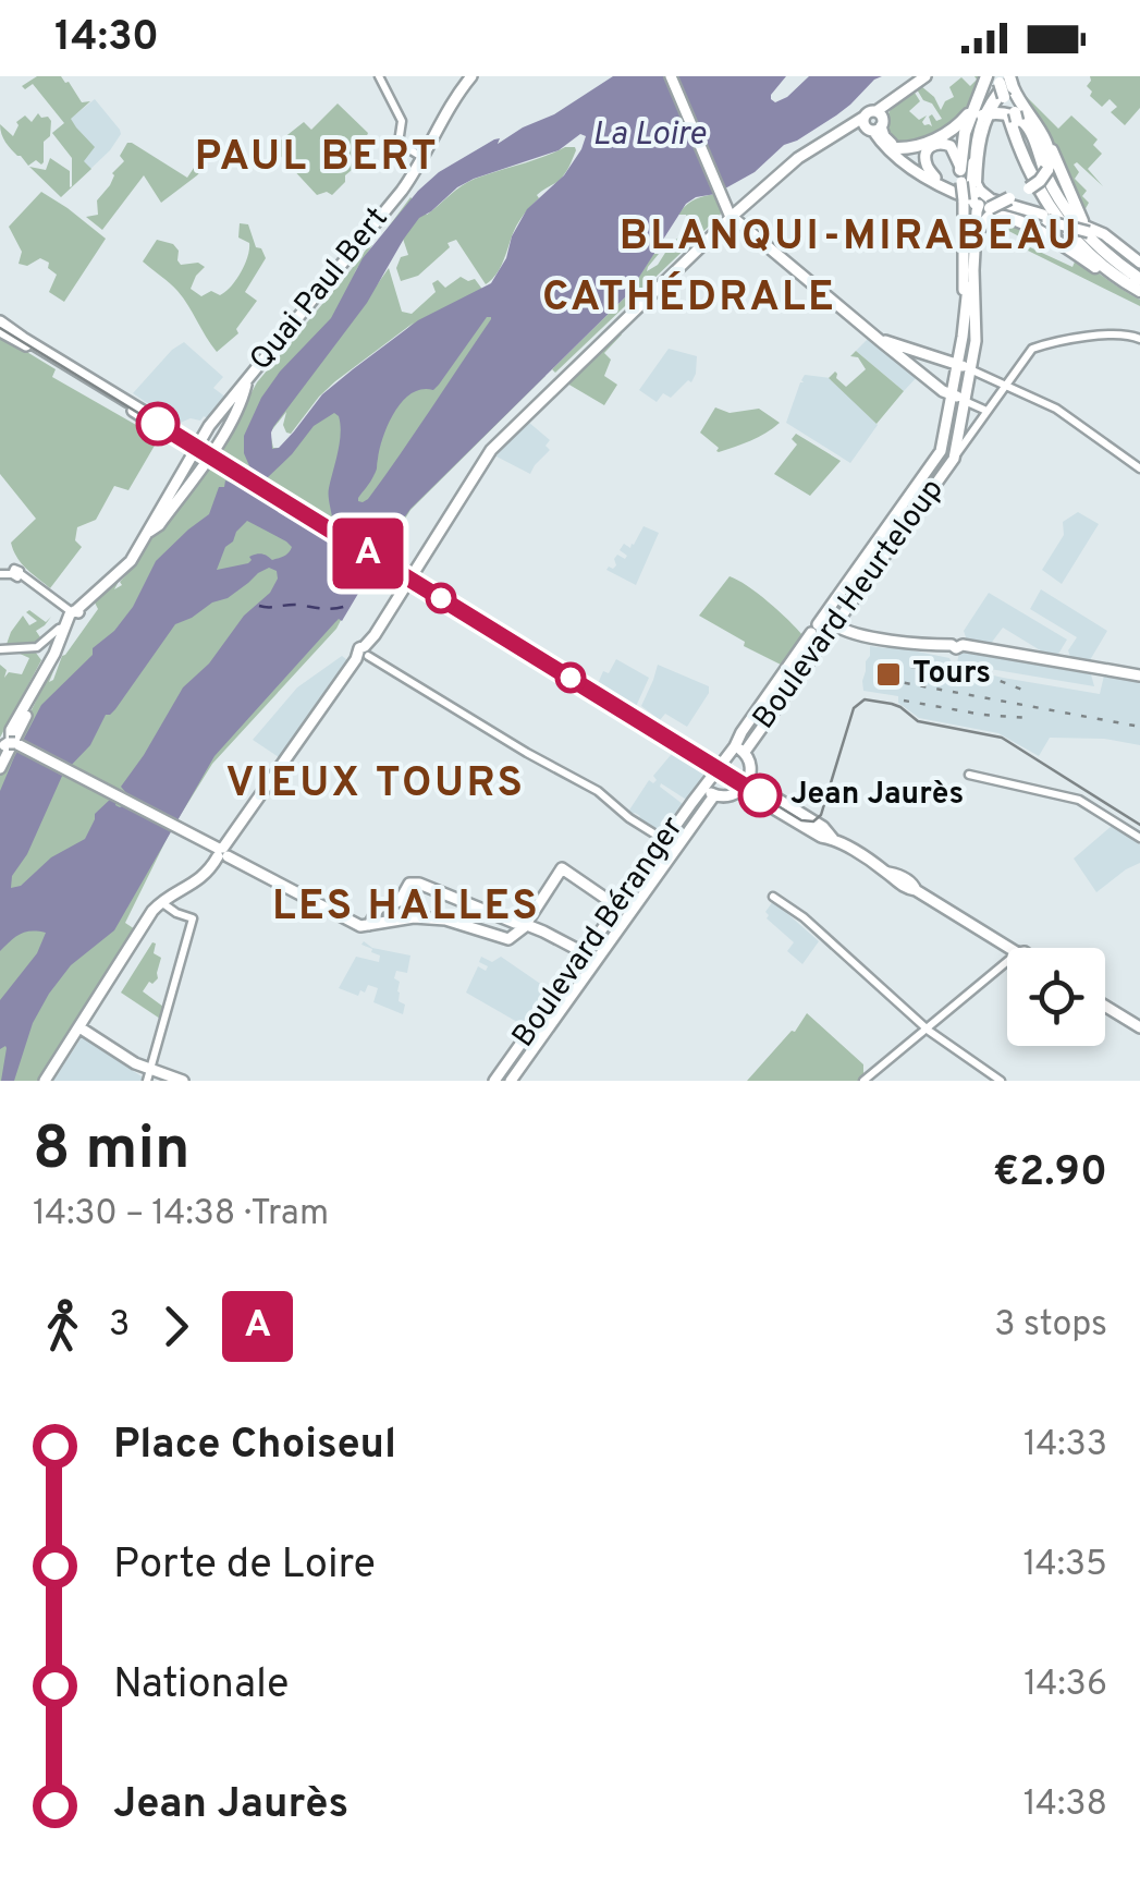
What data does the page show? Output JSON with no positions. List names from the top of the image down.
{
  "streets": {
    "main road": ["Quai Paul Bert", "Boulevard Heurteloup", "Boulevard Béranger"]
  },
  "districts": [
    "PAUL BERT",
    "BLANQUI-MIRABEAU",
    "CATHÉDRALE",
    "VIEUX TOURS",
    "LES HALLES"
  ],
  "water": ["La Loire"],
  "places": {
    "transit": ["Tours"],
    "other": ["Jean Jaurès"]
  },
  "lines": ["tram line A"],
  "page": {
    "status": "14:30",
    "on_map": "A",
    "heading": ["8 min", "14:30 – 14:38 · Tram", "€2.90"],
    "legs": ["3", "A", "3 stops"],
    "list": [
      {
        "name": "Place Choiseul",
        "value": "14:33"
      },
      {
        "name": "Porte de Loire",
        "value": "14:35"
      },
      {
        "name": "Nationale",
        "value": "14:36"
      },
      {
        "name": "Jean Jaurès",
        "value": "14:38"
      }
    ]
  }
}
